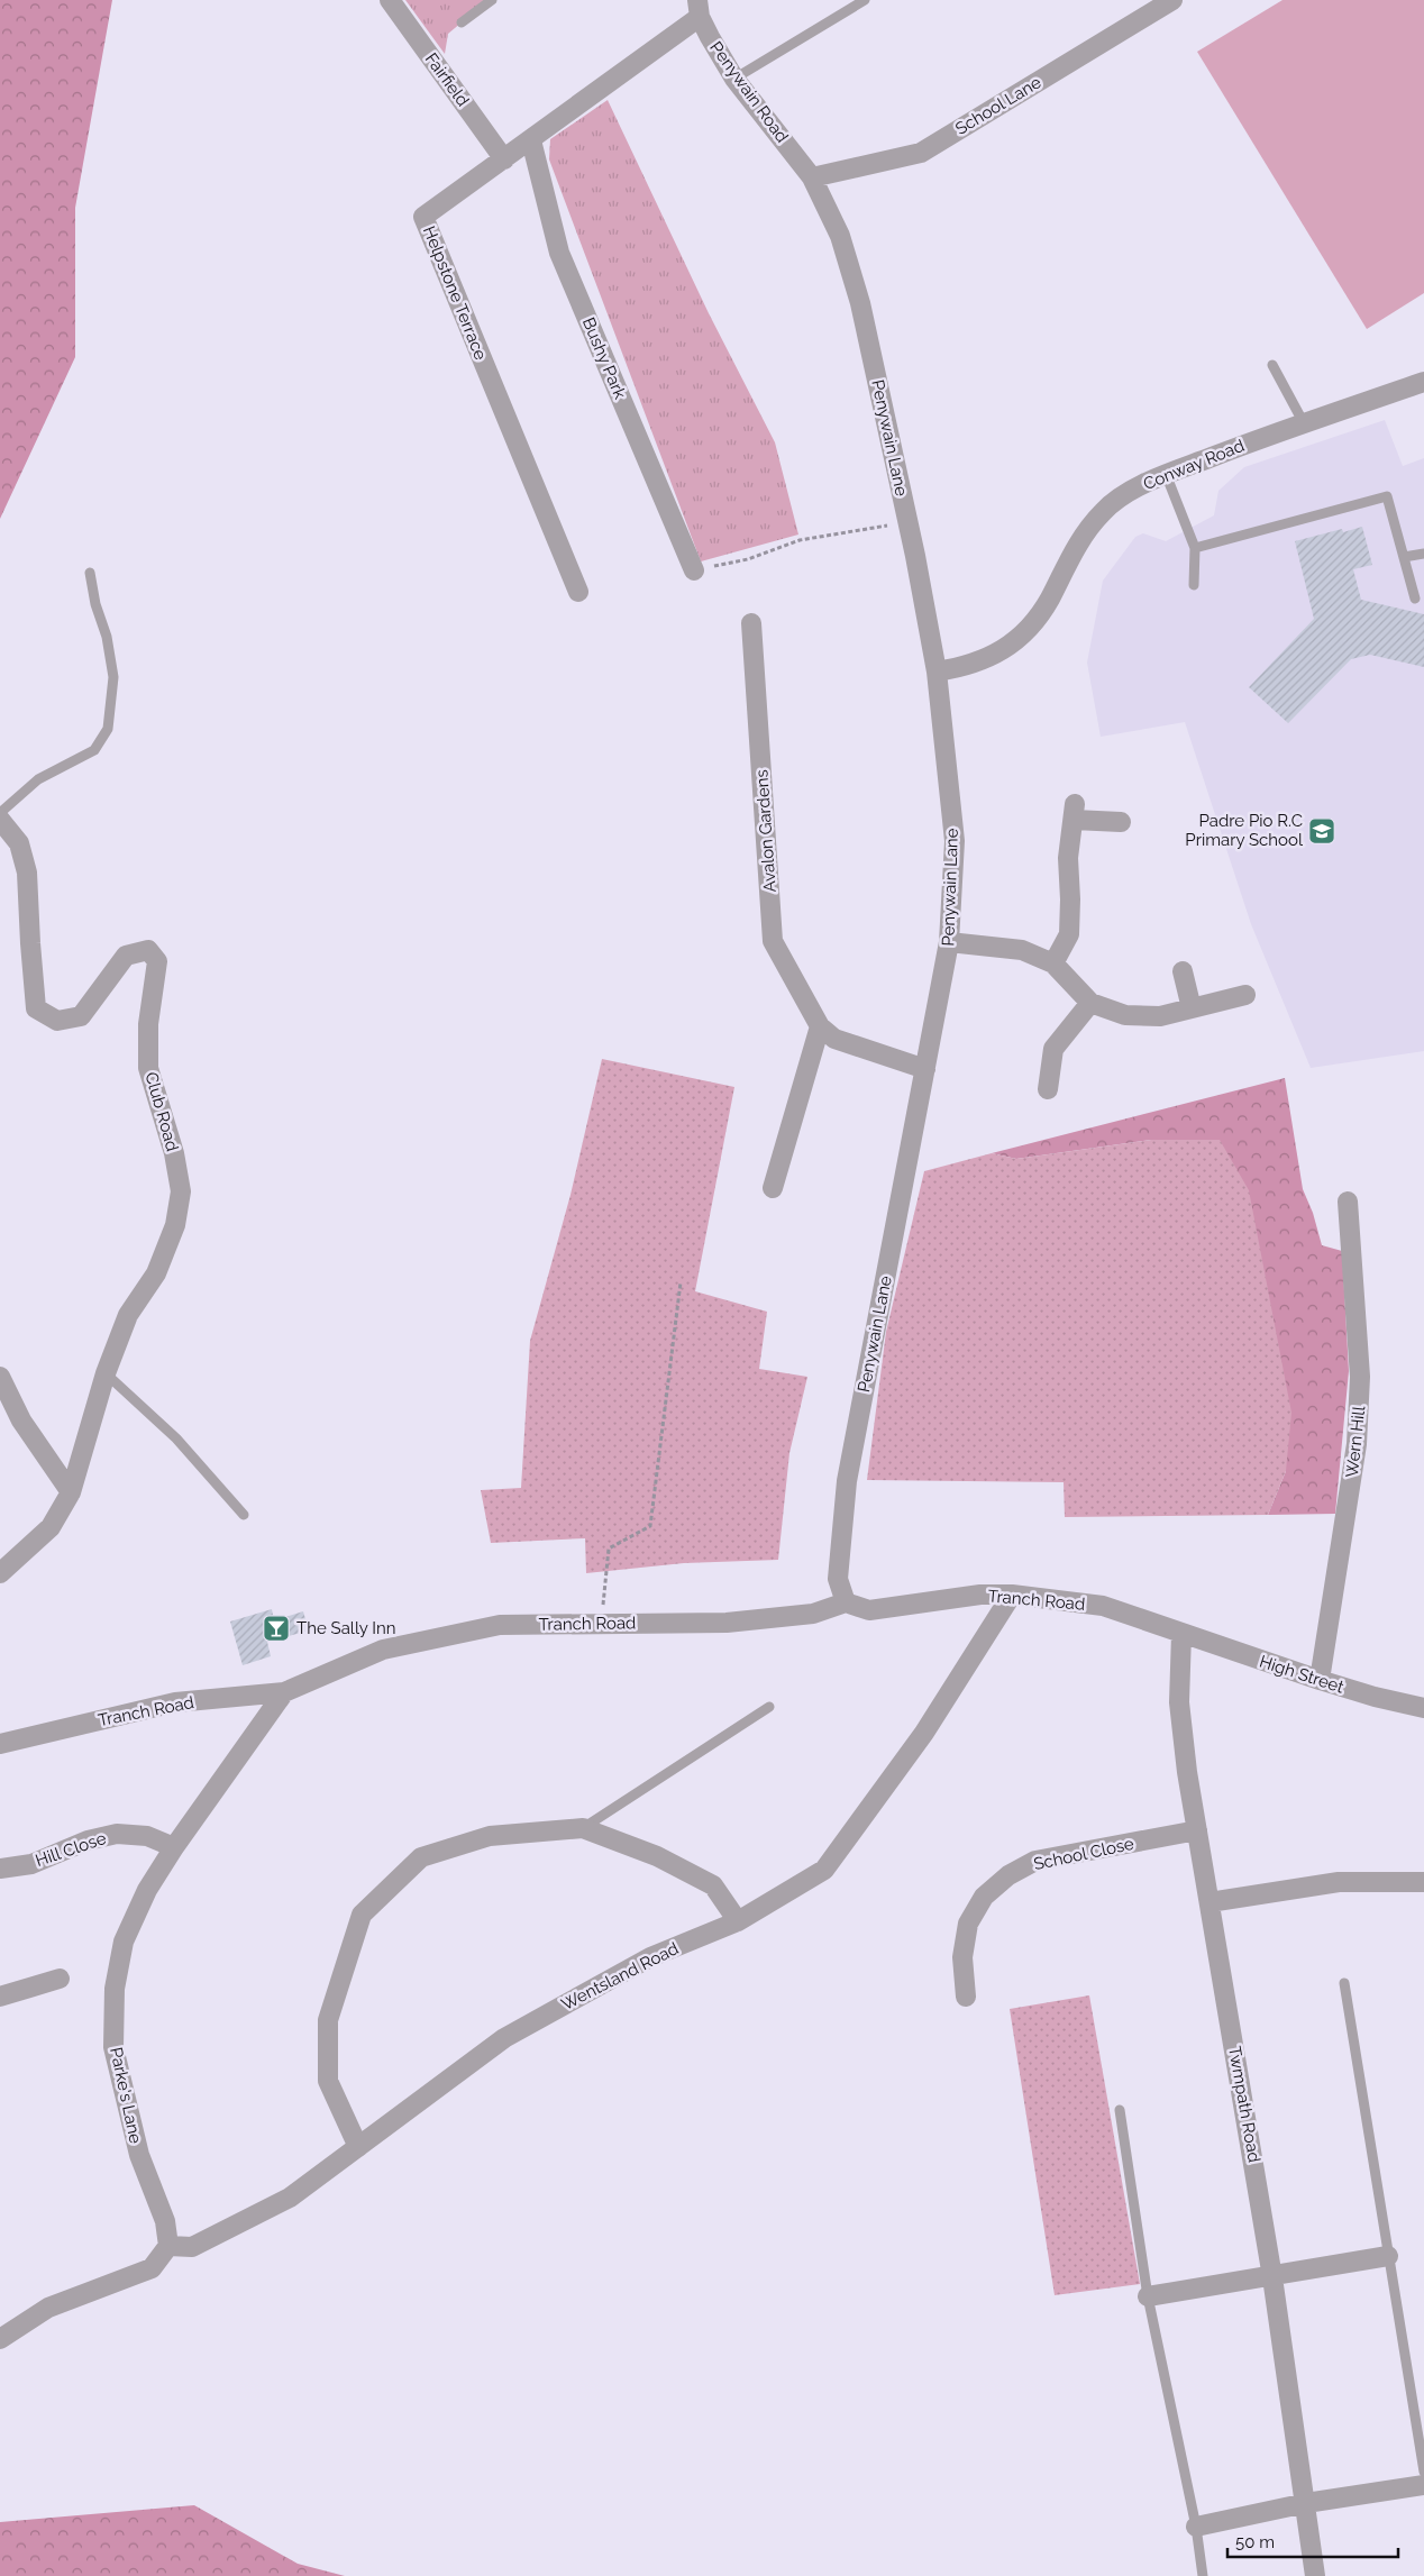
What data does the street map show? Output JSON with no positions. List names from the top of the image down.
{
  "streets": {
    "street": [
      "Fairfield",
      "Penywain Road",
      "School Lane",
      "Helpstone Terrace",
      "Bushy Park",
      "Penywain Lane",
      "Conway Road",
      "Avalon Gardens",
      "Club Road",
      "Wern Hill",
      "Tranch Road",
      "High Street",
      "Hill Close",
      "School Close",
      "Wentsland Road",
      "Parke's Lane",
      "Twmpath Road"
    ]
  },
  "crossings": [
    ["Fairfield", "Helpstone Terrace"],
    ["Penywain Road", "School Lane"],
    ["Penywain Road", "Helpstone Terrace"],
    ["Penywain Road", "Penywain Lane"],
    ["School Lane", "Penywain Lane"],
    ["Helpstone Terrace", "Bushy Park"],
    ["Penywain Lane", "Conway Road"],
    ["Penywain Lane", "Avalon Gardens"],
    ["Penywain Lane", "Tranch Road"],
    ["Wern Hill", "High Street"],
    ["Tranch Road", "High Street"],
    ["Tranch Road", "Wentsland Road"],
    ["Tranch Road", "Parke's Lane"],
    ["Tranch Road", "Twmpath Road"],
    ["High Street", "Twmpath Road"],
    ["Hill Close", "Parke's Lane"],
    ["School Close", "Twmpath Road"],
    ["Wentsland Road", "Parke's Lane"]
  ],
  "places": {
    "school or university": ["Padre Pio R.C Primary School"],
    "bar": ["The Sally Inn"]
  },
  "scale_bar": "50 m"
}
